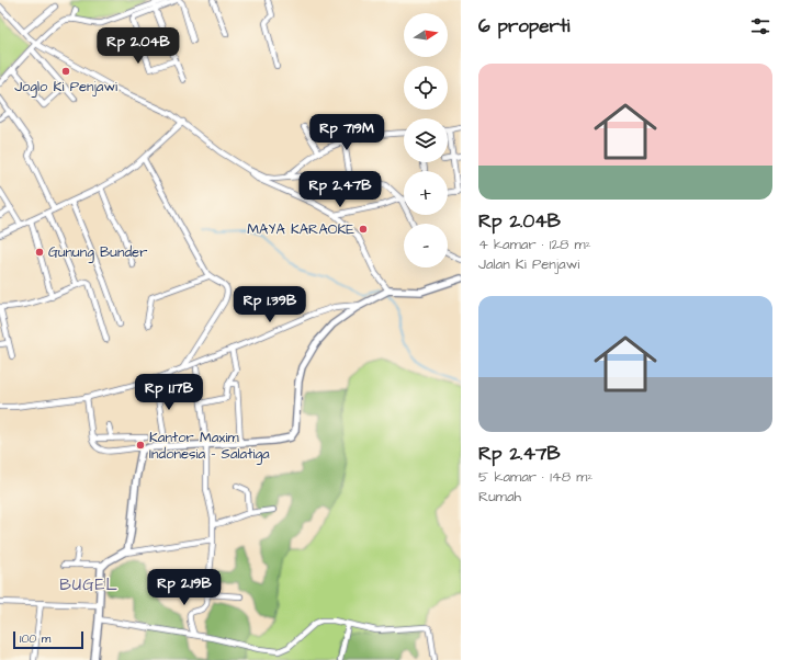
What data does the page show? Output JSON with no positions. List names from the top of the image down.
{
  "districts": ["BUGEL"],
  "places": [
    "Joglo Ki Penjawi",
    "MAYA KARAOKE",
    "Gunung Bunder",
    "Kantor Maxim Indonesia - Salatiga"
  ],
  "scale_bar": "100 m",
  "north": "right",
  "page": {
    "heading": "6 properti",
    "map_buttons": ["+", "−"],
    "price": [
      "Rp 2.04B",
      "Rp 719M",
      "Rp 2.47B",
      "Rp 1.39B",
      "Rp 1.17B",
      "Rp 2.19B"
    ],
    "list": [
      {
        "name": "Rp 2.04B",
        "note": "4 kamar · 128 m² · Jalan Ki Penjawi"
      },
      {
        "name": "Rp 2.47B",
        "note": "5 kamar · 148 m² · Rumah"
      }
    ],
    "scale": "100 m"
  }
}
